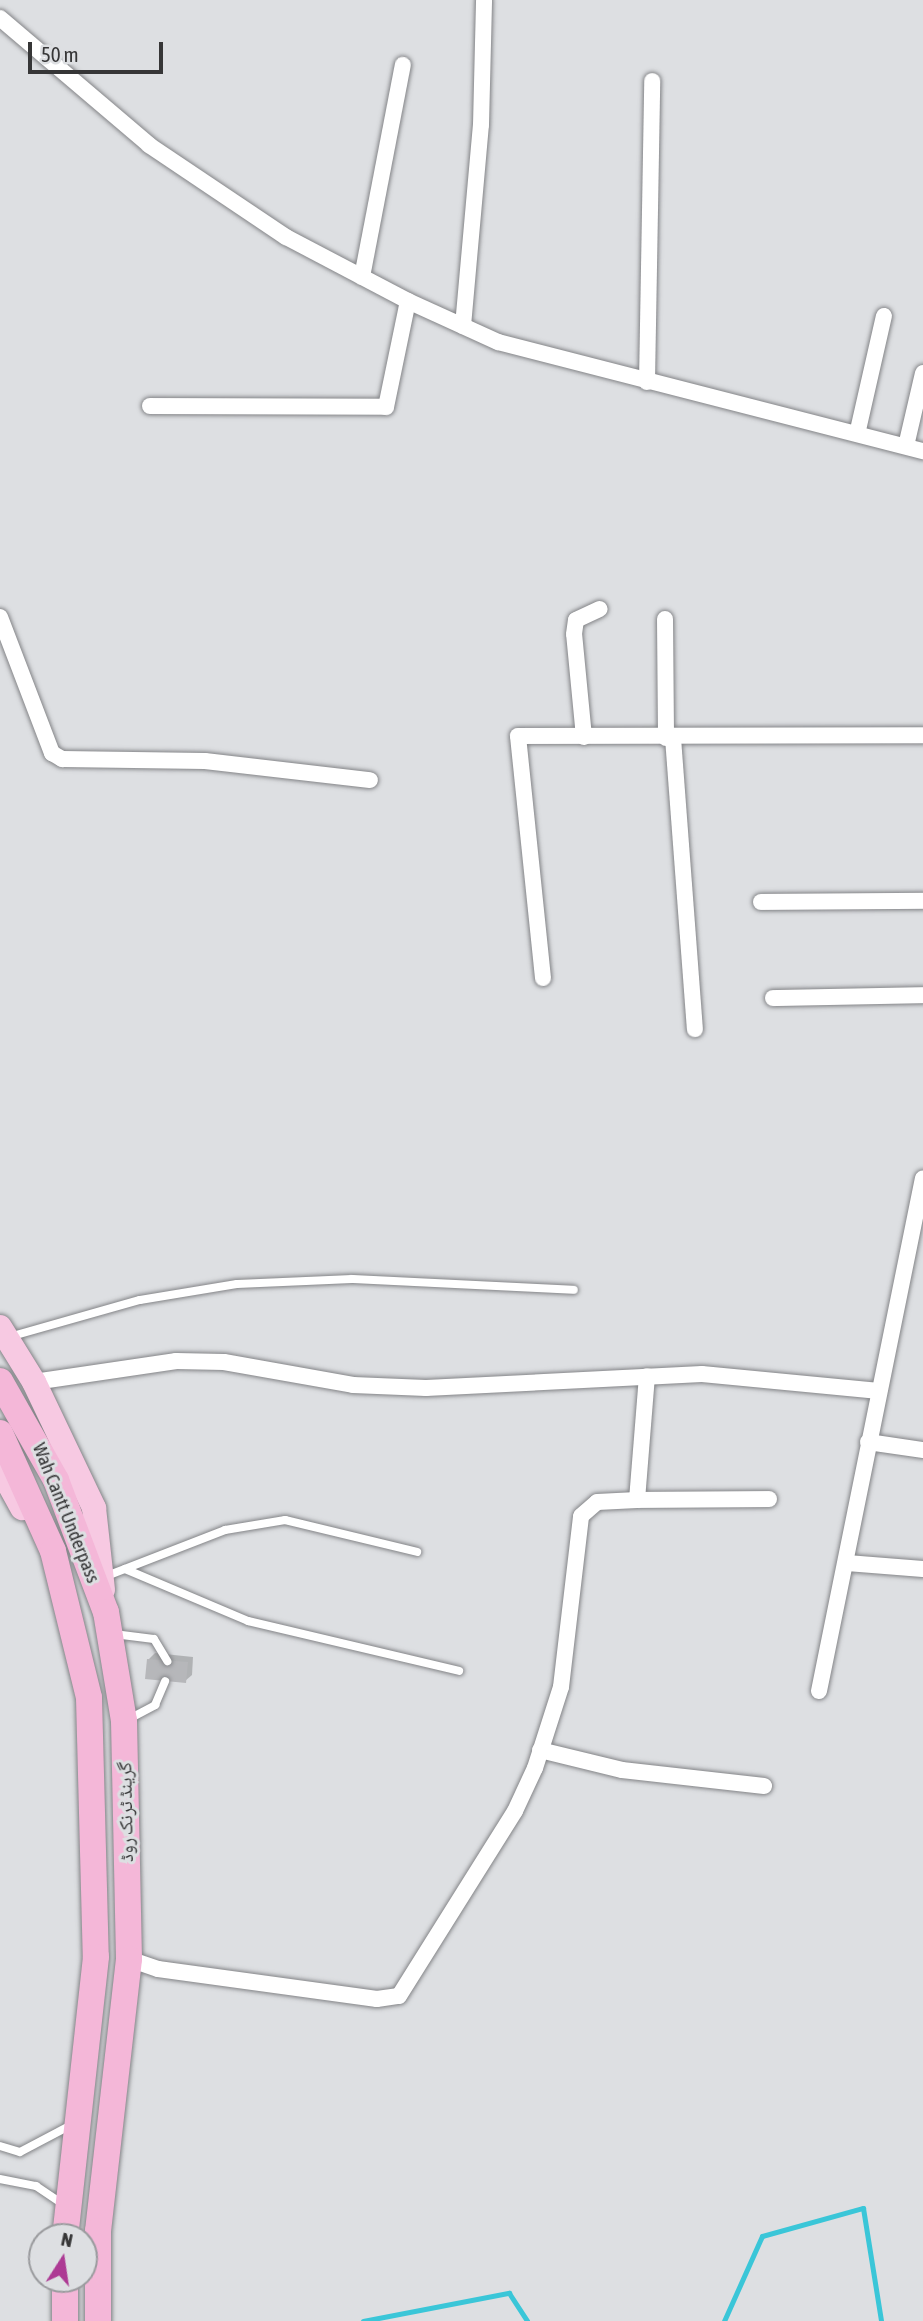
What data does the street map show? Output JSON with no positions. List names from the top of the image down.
{
  "streets": {
    "highway": ["Wah Cantt Underpass", "گرینڈ ٹرنک روڈ"]
  },
  "crossings": [
    ["Wah Cantt Underpass", "گرینڈ ٹرنک روڈ"]
  ],
  "scale_bar": "50 m",
  "north": "top"
}
